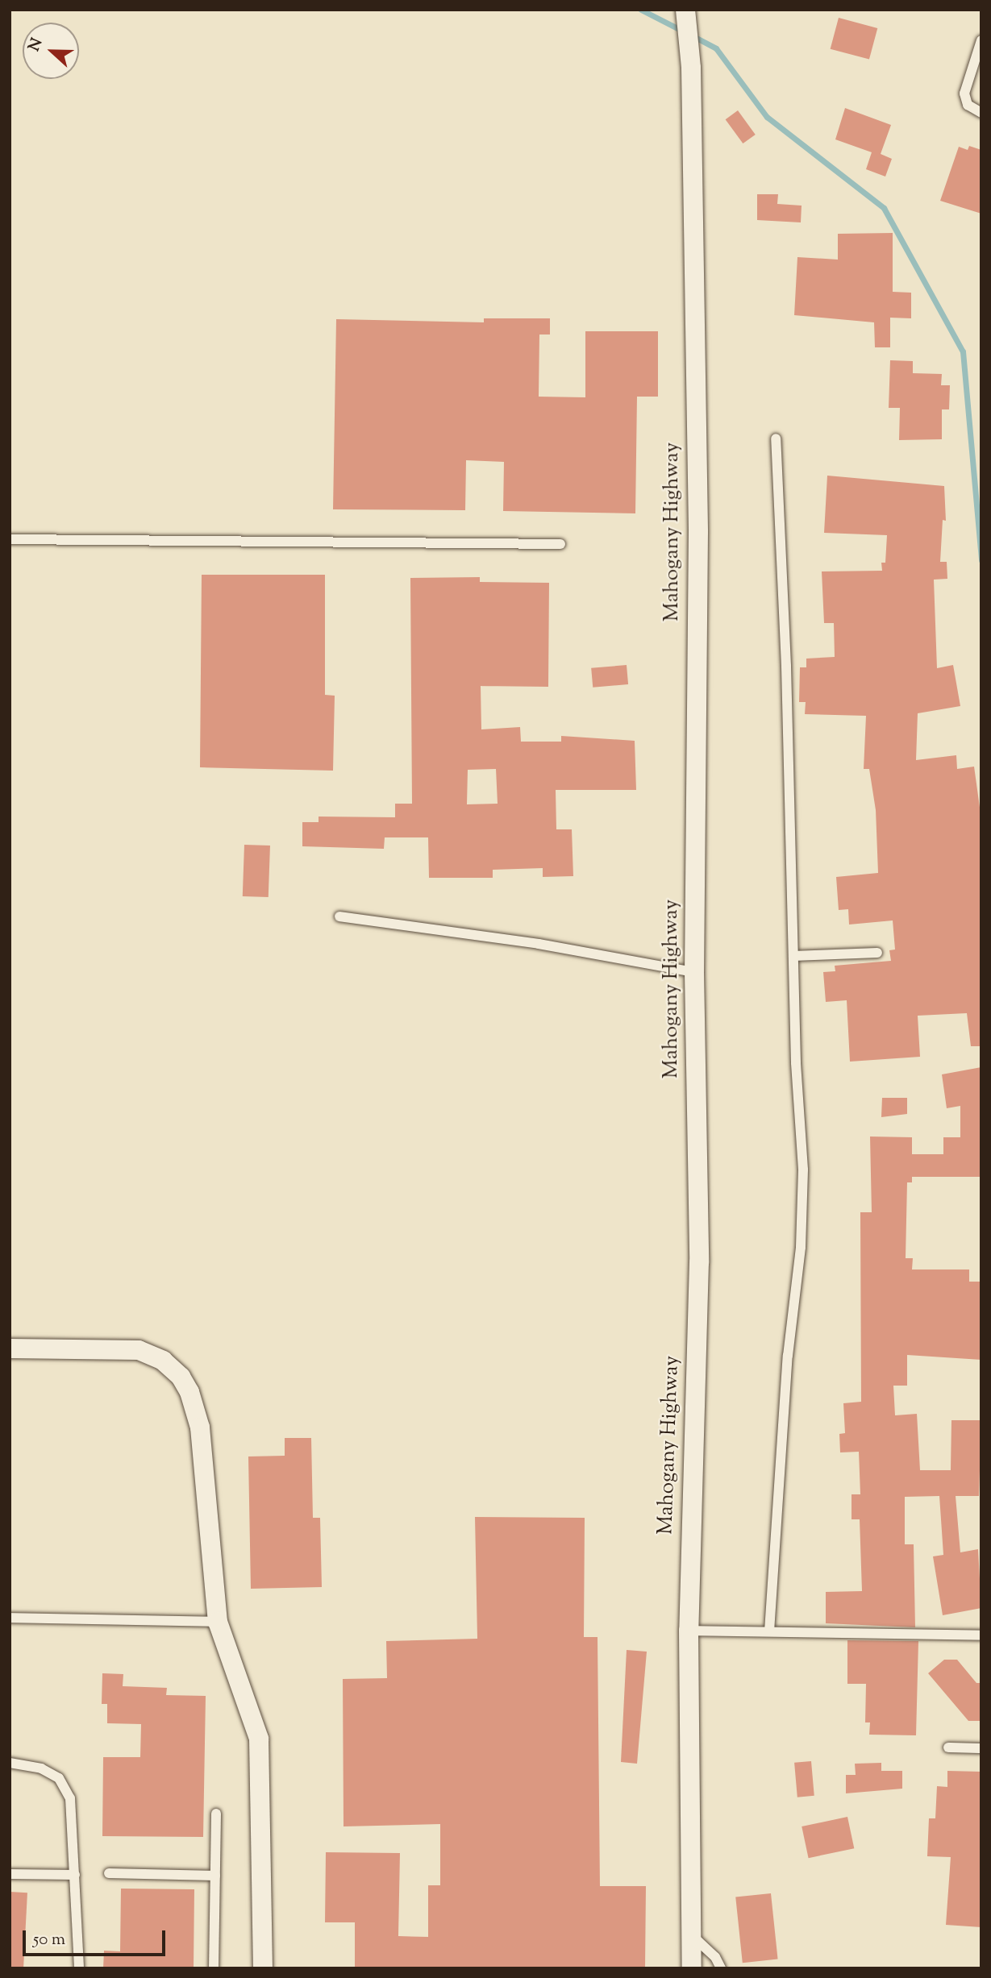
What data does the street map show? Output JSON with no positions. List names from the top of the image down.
{
  "streets": {
    "street": ["Mahogany Highway"]
  },
  "scale_bar": "50 m",
  "north": "left"
}
